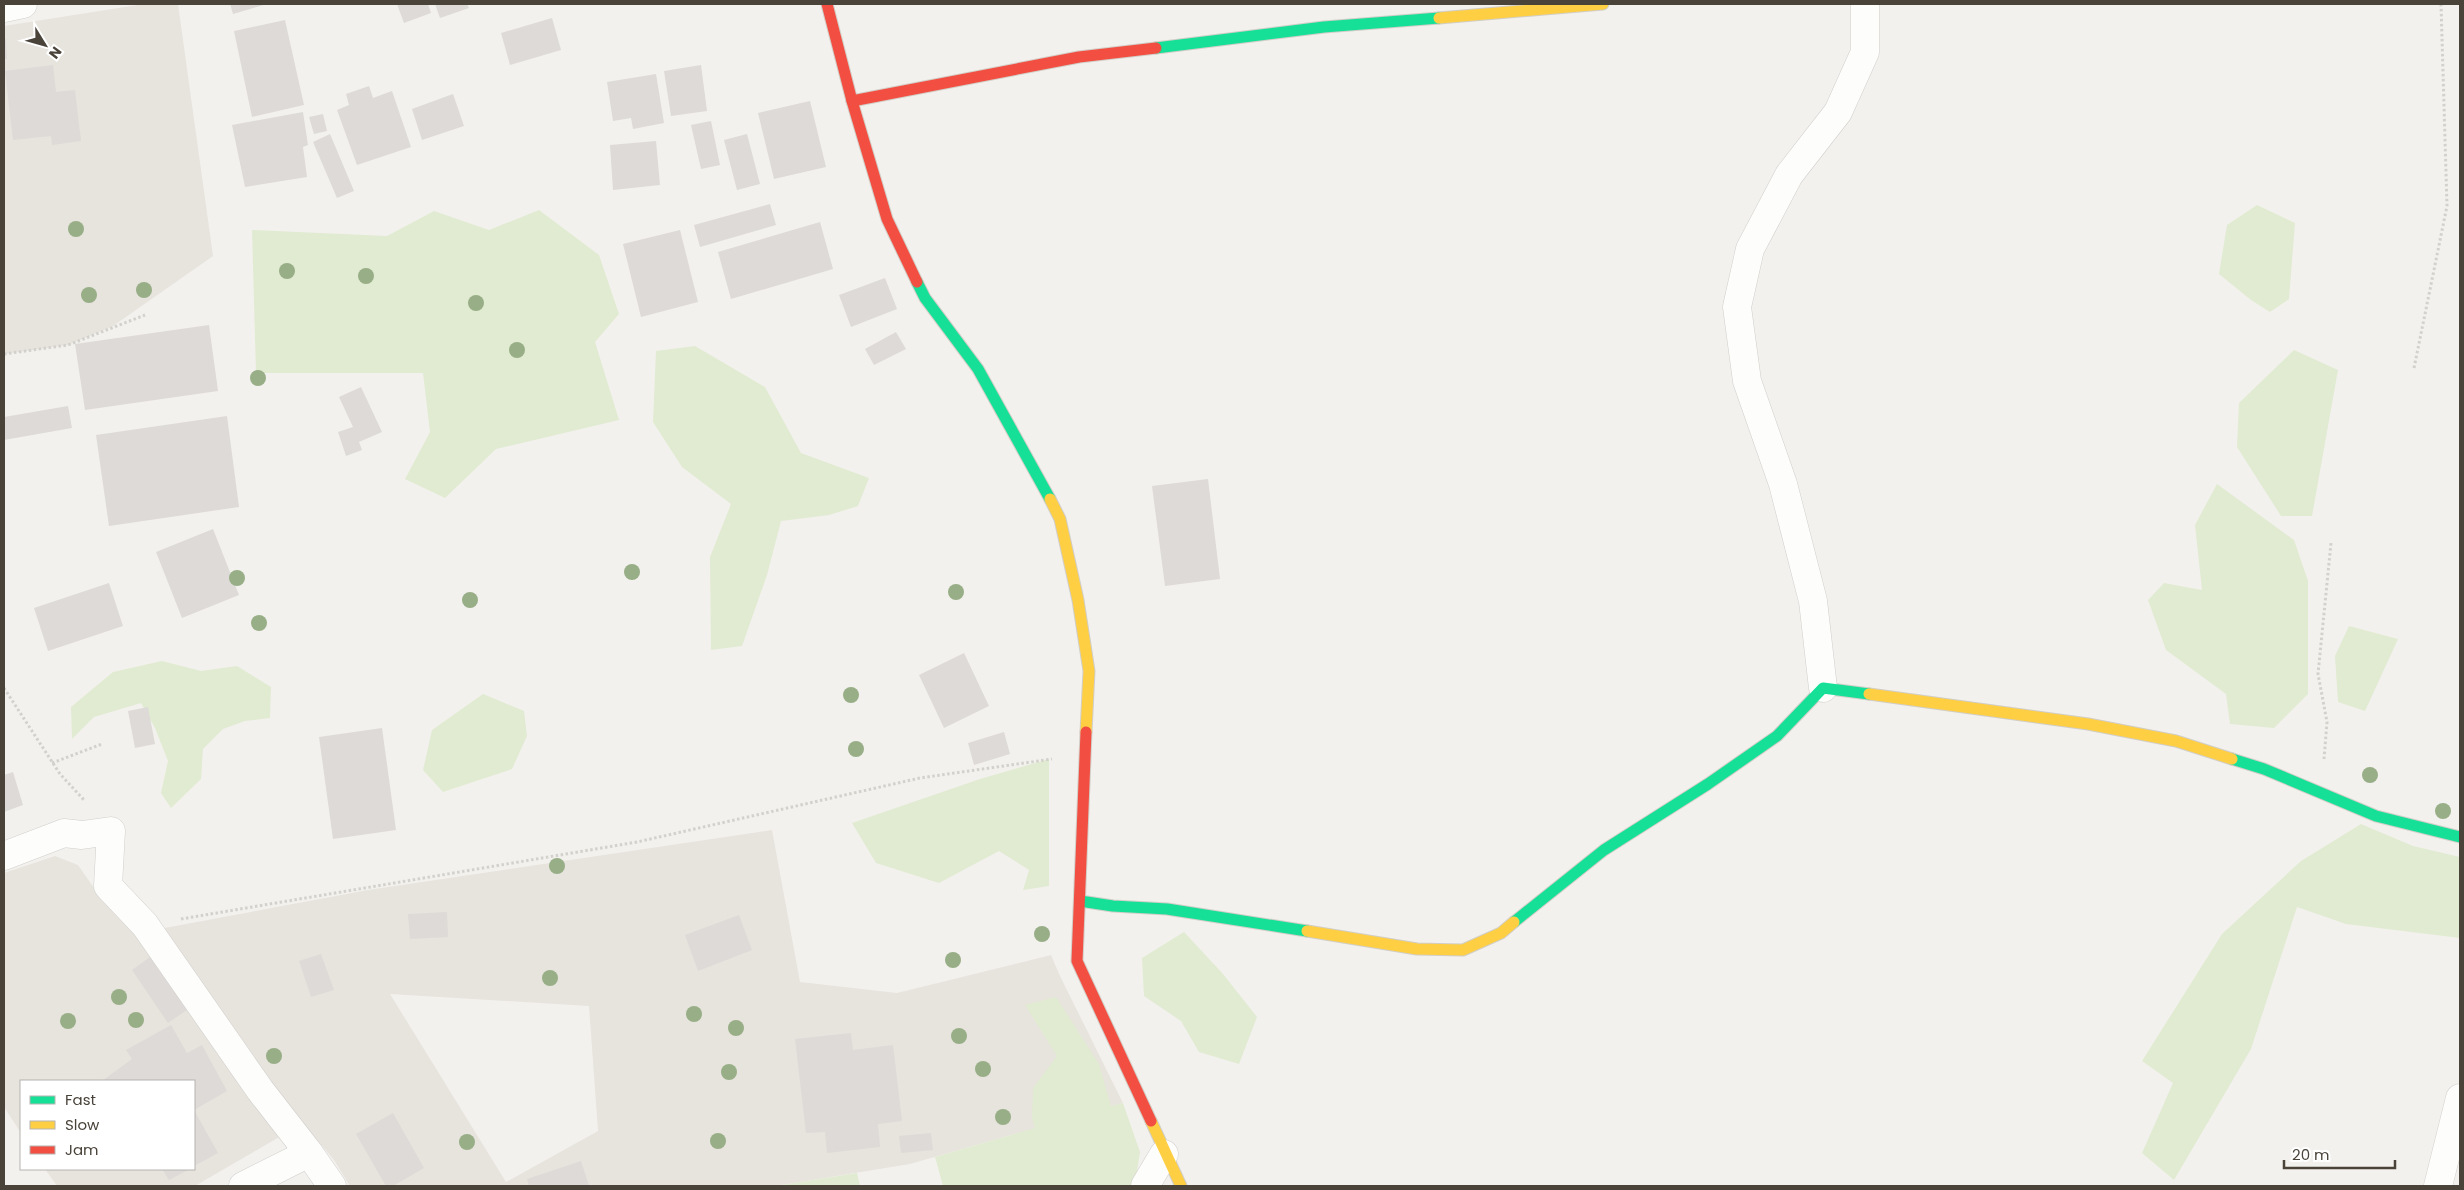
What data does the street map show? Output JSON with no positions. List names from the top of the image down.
{
  "legend": ["Fast", "Slow", "Jam"],
  "scale_bar": "20 m",
  "north": "bottom right"
}
